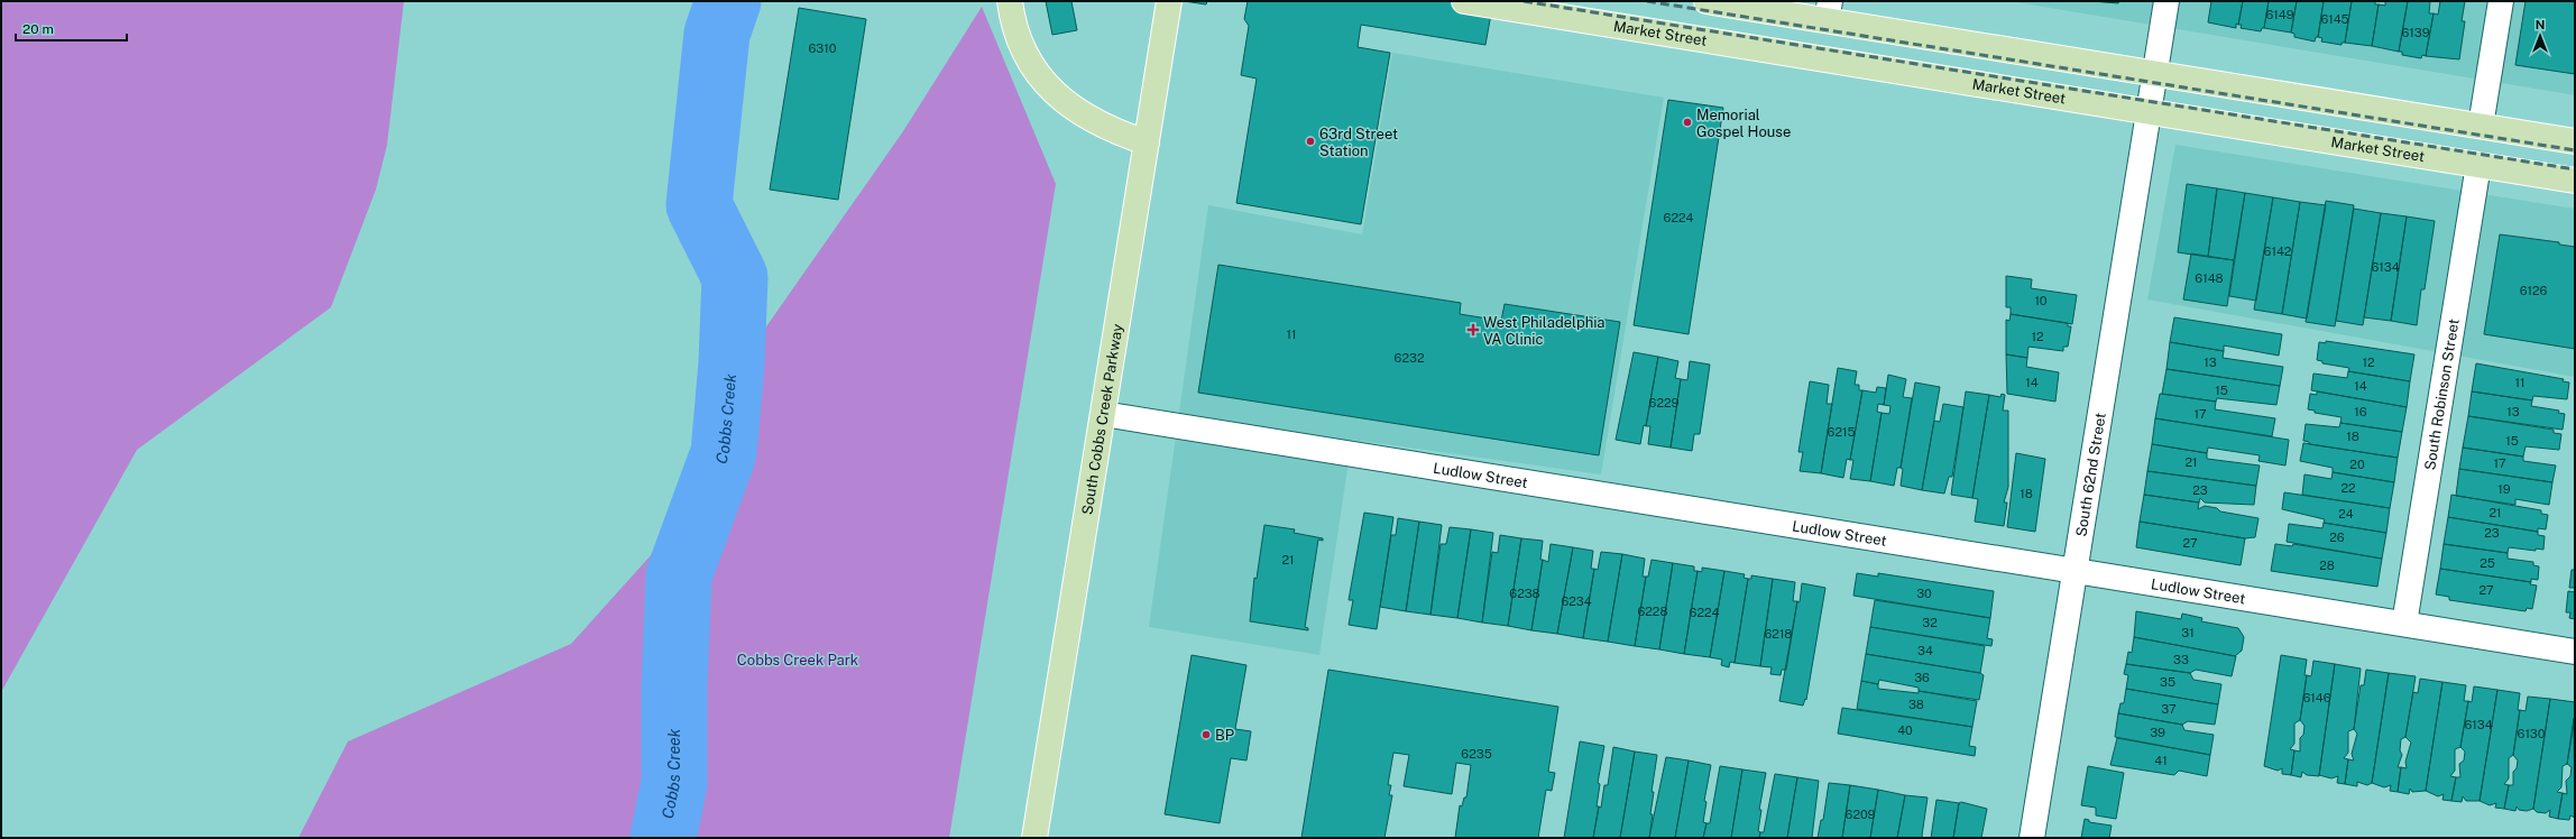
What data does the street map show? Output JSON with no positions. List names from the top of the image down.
{
  "streets": {
    "main road": ["Market Street", "South Cobbs Creek Parkway"],
    "street": ["South Robinson Street", "South 62nd Street", "Ludlow Street"]
  },
  "crossings": [
    ["Market Street", "South Robinson Street"],
    ["Market Street", "South 62nd Street"],
    ["South Robinson Street", "Ludlow Street"],
    ["South Cobbs Creek Parkway", "Ludlow Street"],
    ["South 62nd Street", "Ludlow Street"]
  ],
  "water": ["Cobbs Creek"],
  "parks": ["Cobbs Creek Park"],
  "places": {
    "other": ["Memorial Gospel House", "63rd Street Station", "BP"],
    "health": ["West Philadelphia VA Clinic"]
  },
  "house_numbers": [
    "6149",
    "6145",
    "6139",
    "6310",
    "6224",
    "6142",
    "6134",
    "6148",
    "6126",
    "10",
    "11",
    "12",
    "6232",
    "13",
    "12",
    "14",
    "11",
    "14",
    "15",
    "6229",
    "16",
    "13",
    "17",
    "6215",
    "18",
    "15",
    "21",
    "17",
    "20",
    "22",
    "19",
    "23",
    "18",
    "21",
    "24",
    "23",
    "26",
    "27",
    "21",
    "25",
    "28",
    "27",
    "6238",
    "30",
    "6234",
    "6228",
    "6224",
    "32",
    "31",
    "6218",
    "34",
    "33",
    "36",
    "35",
    "6146",
    "38",
    "37",
    "6134",
    "40",
    "39",
    "6130",
    "6235",
    "41",
    "6209"
  ],
  "scale_bar": "20 m",
  "north": "top"
}
